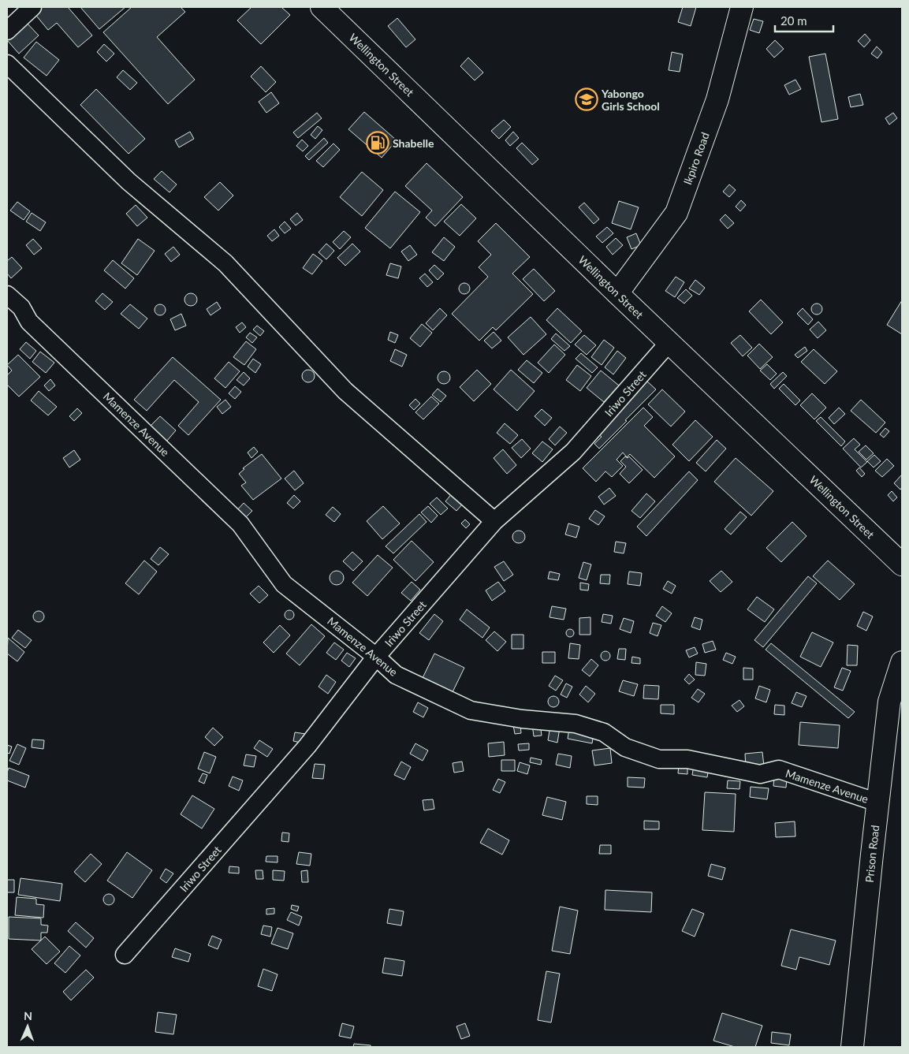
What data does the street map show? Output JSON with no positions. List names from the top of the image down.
{
  "streets": {
    "main road": ["Wellington Street", "Ikpiro Road", "Prison Road"],
    "street": ["Iriwo Street", "Mamenze Avenue"]
  },
  "crossings": [
    ["Wellington Street", "Ikpiro Road"],
    ["Wellington Street", "Iriwo Street"],
    ["Iriwo Street", "Mamenze Avenue"],
    ["Mamenze Avenue", "Prison Road"]
  ],
  "places": {
    "school or university": ["Yabongo Girls School"],
    "fuel station": ["Shabelle"]
  },
  "scale_bar": "20 m",
  "north": "top"
}
